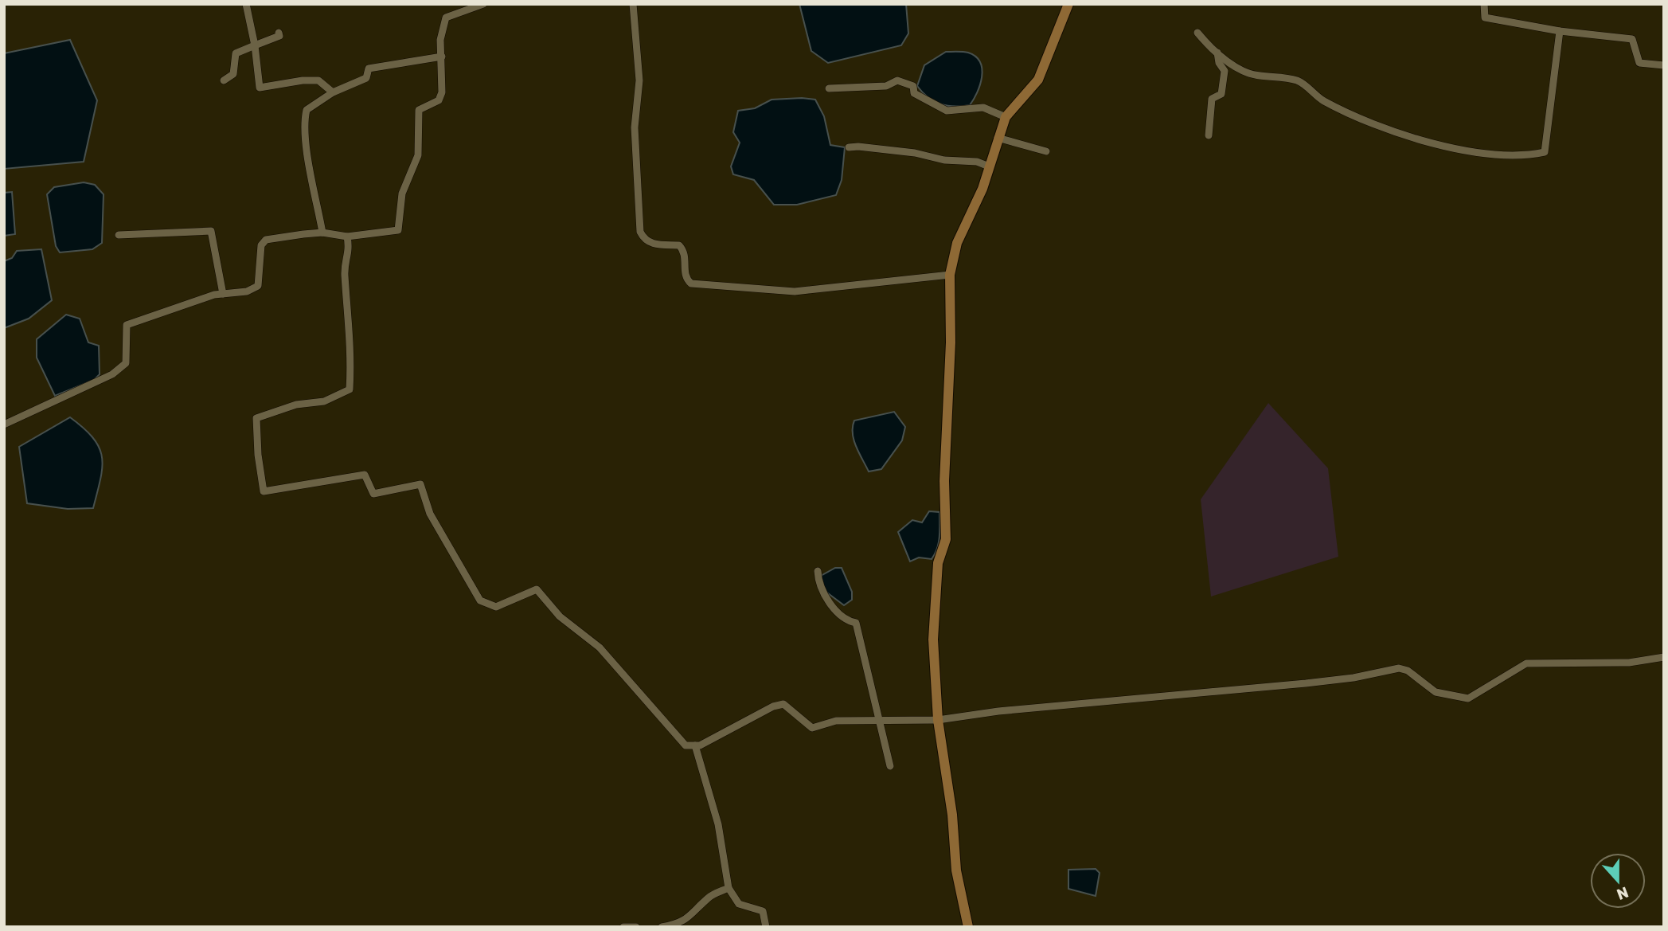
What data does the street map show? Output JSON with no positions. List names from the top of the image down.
{
  "north": "bottom"
}
